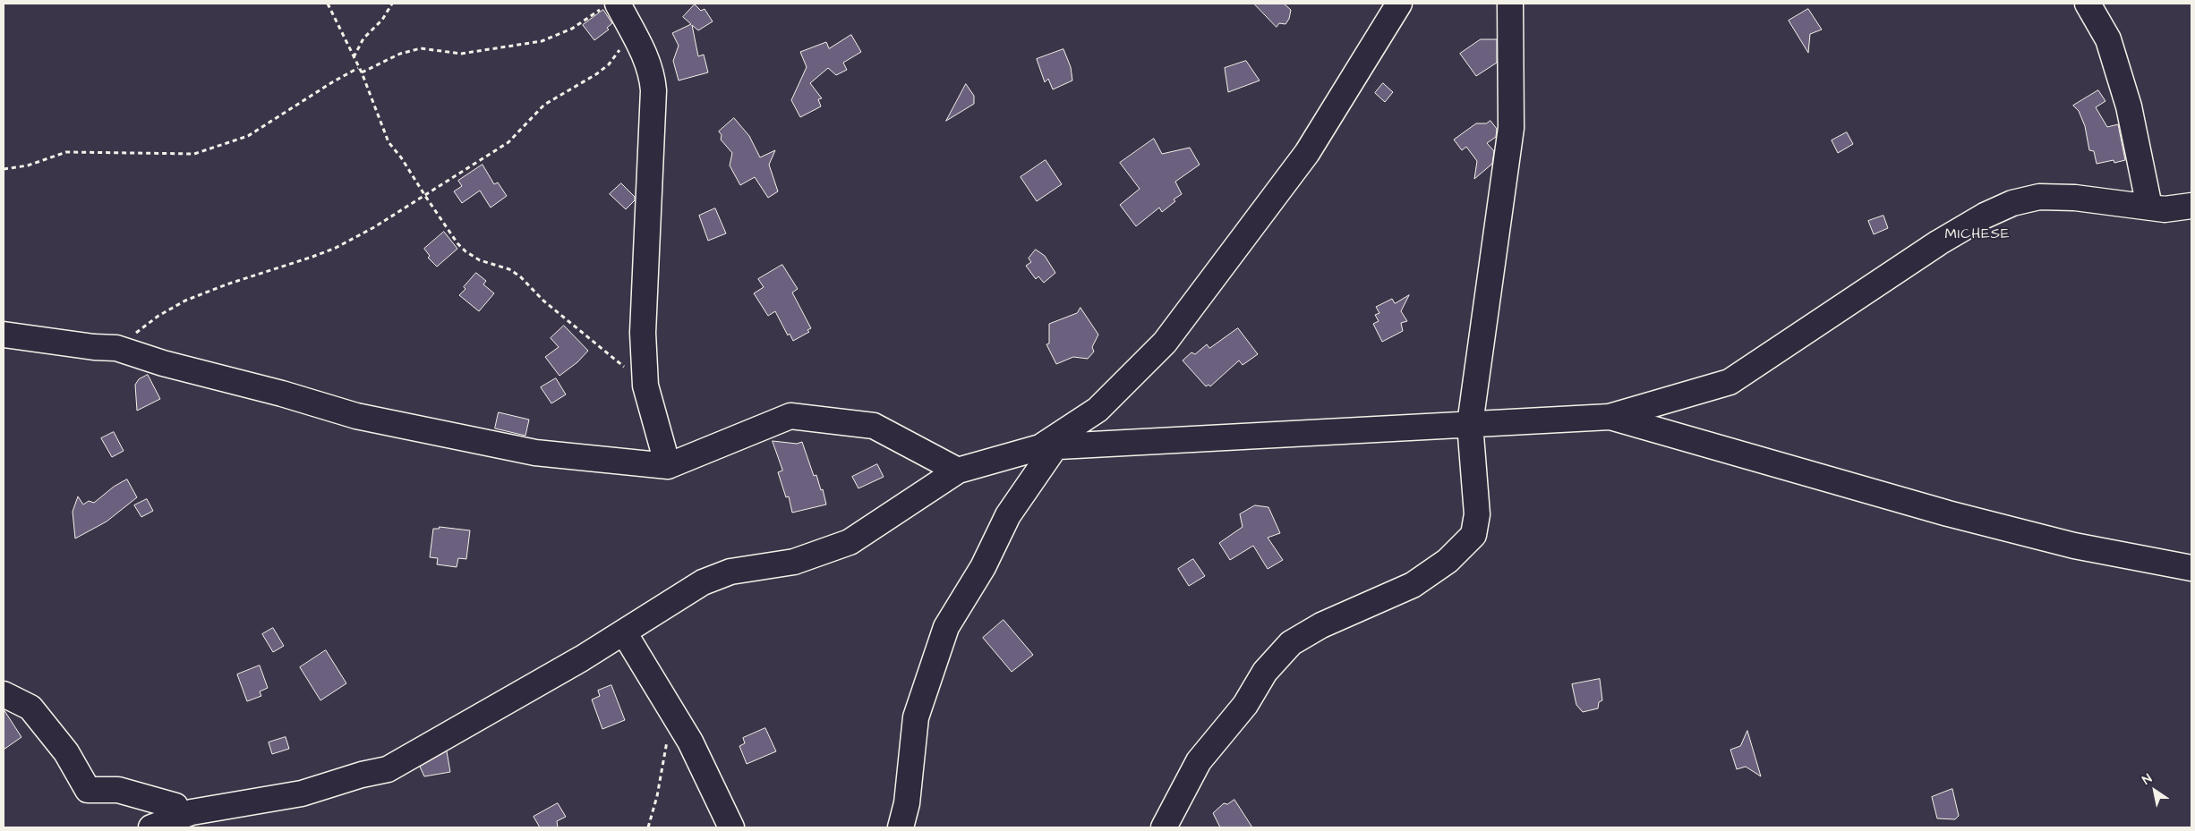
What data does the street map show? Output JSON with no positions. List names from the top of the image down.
{
  "districts": ["MICHESE"],
  "north": "top left"
}
